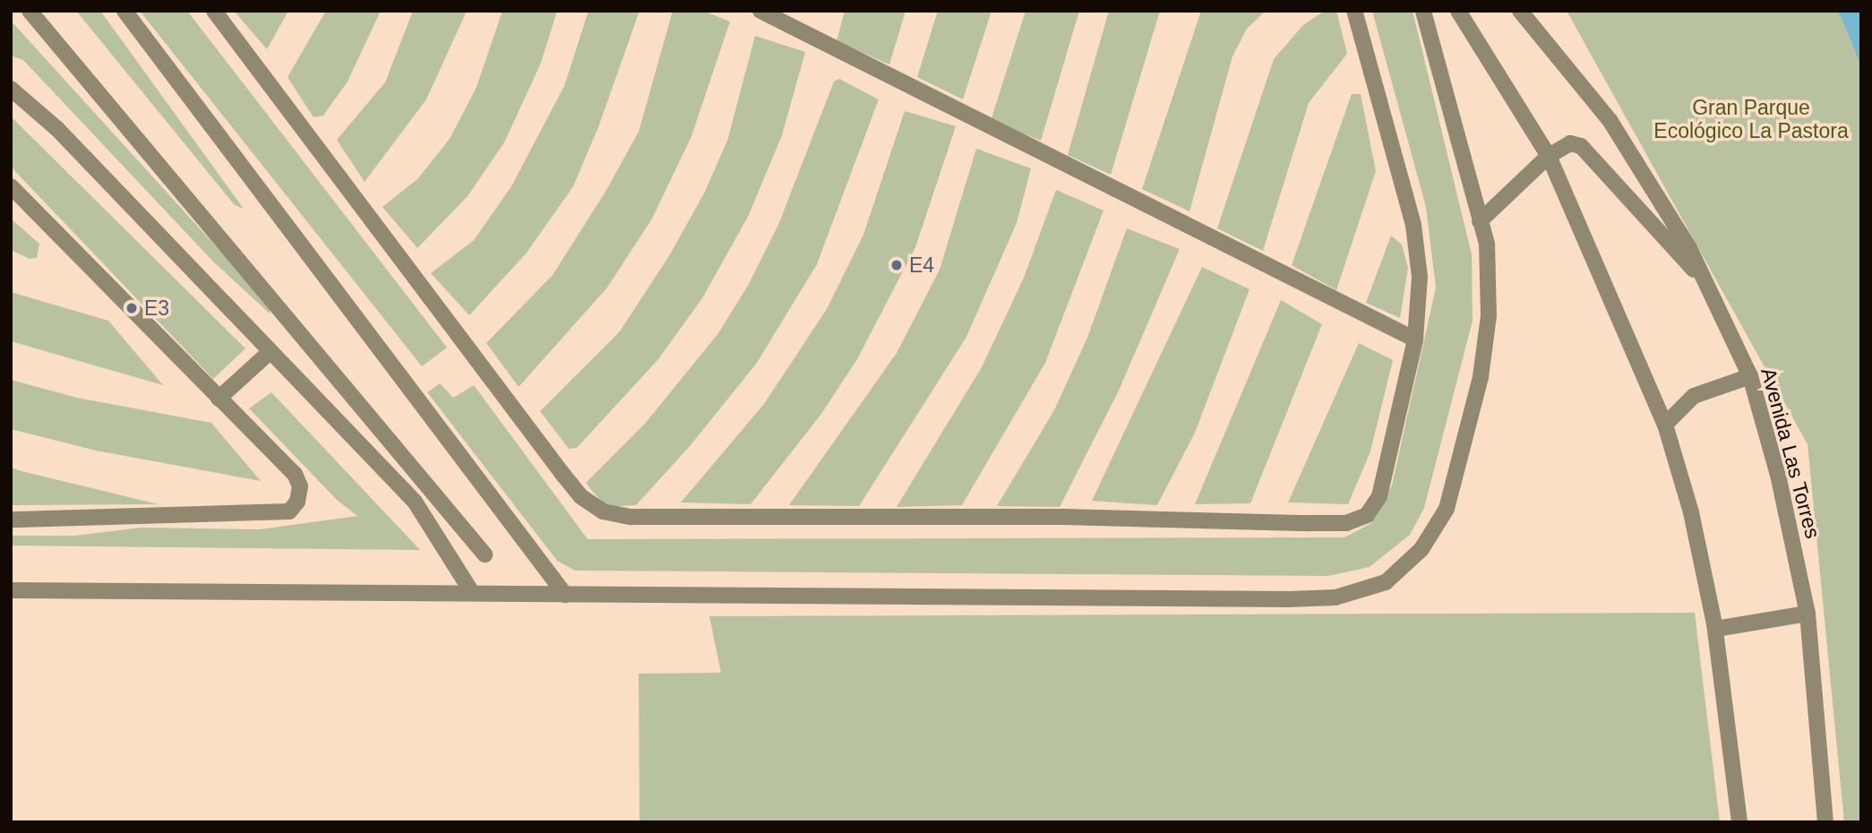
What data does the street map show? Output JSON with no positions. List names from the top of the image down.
{
  "streets": {
    "street": ["Avenida Las Torres"]
  },
  "parks": ["Gran Parque Ecológico La Pastora"],
  "places": ["E4", "E3"]
}
